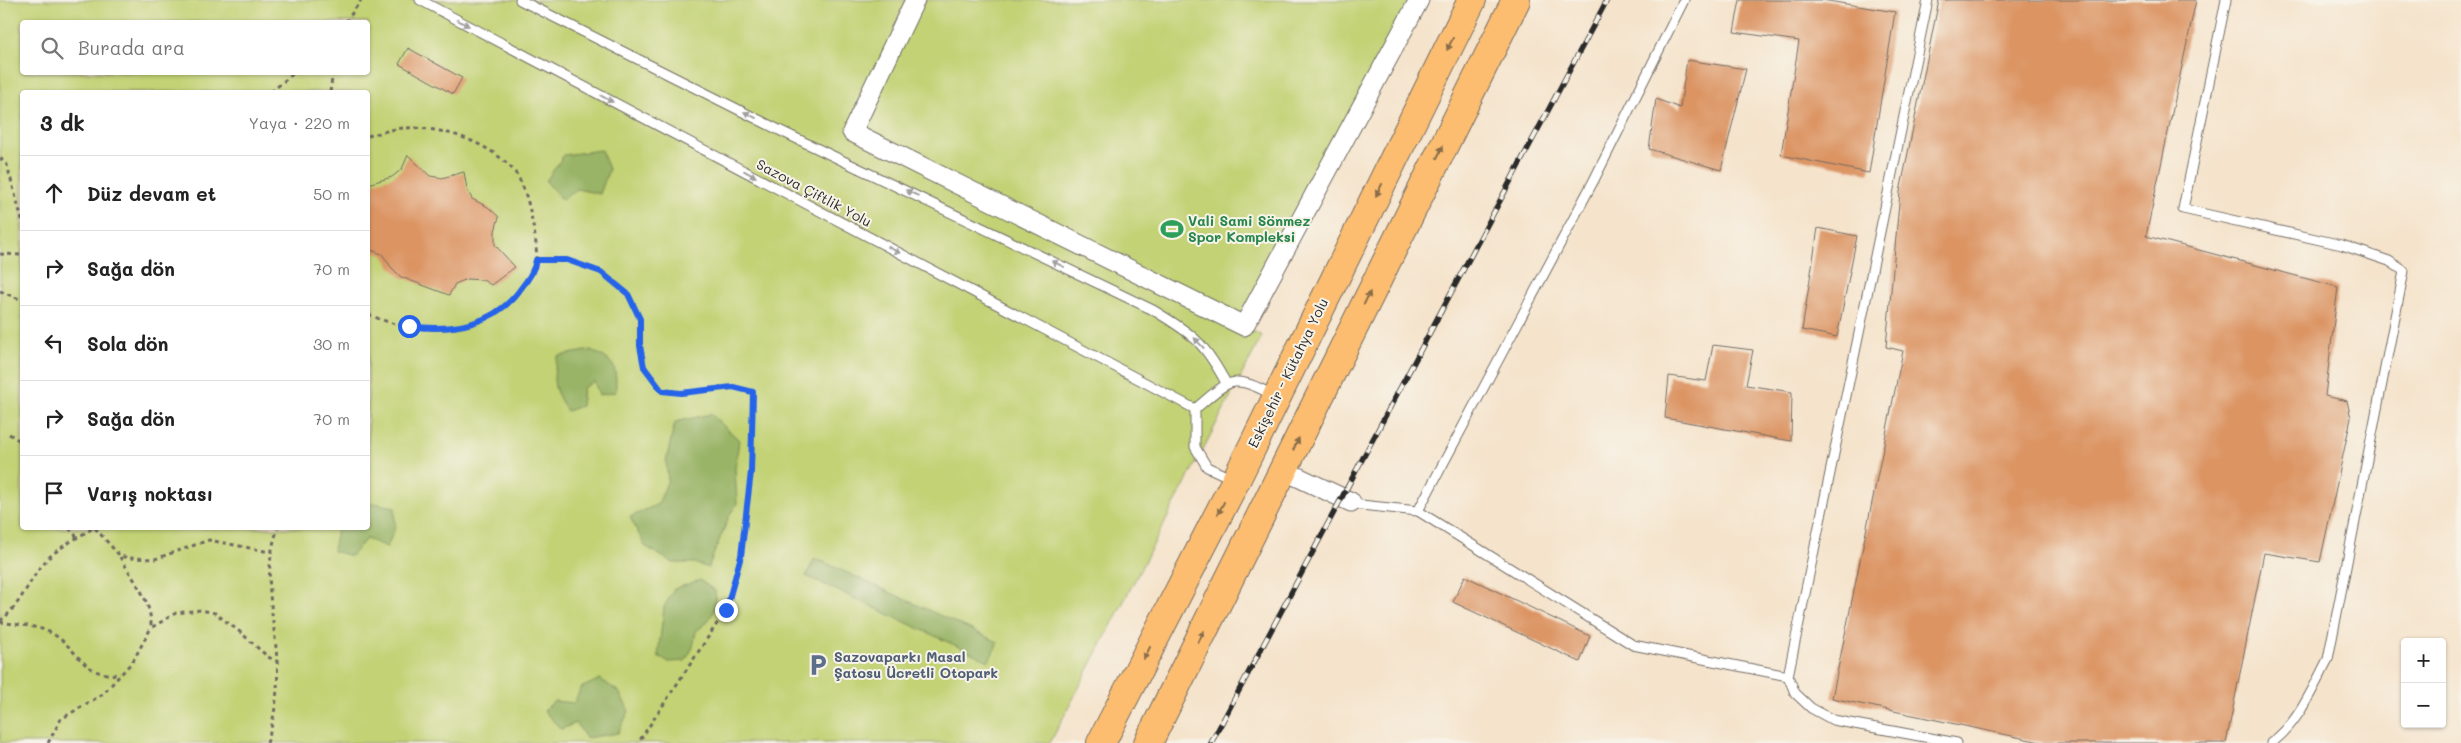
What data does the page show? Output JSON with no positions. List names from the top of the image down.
{
  "streets": {
    "highway": ["Eskişehir - Kütahya Yolu"],
    "lane": ["Sazova Çiftlik Yolu"]
  },
  "places": {
    "sports": ["Vali Sami Sönmez Spor Kompleksi"],
    "parking": ["Sazovaparkı Masal Şatosu Ücretli Otopark"]
  },
  "page": {
    "search": "Burada ara",
    "heading": ["3 dk", "Yaya · 220 m"],
    "list": [
      ["Düz devam et", "50 m"],
      ["Sağa dön", "70 m"],
      ["Sola dön", "30 m"],
      ["Sağa dön", "70 m"],
      "Varış noktası"
    ],
    "map_buttons": ["+", "−"]
  }
}
